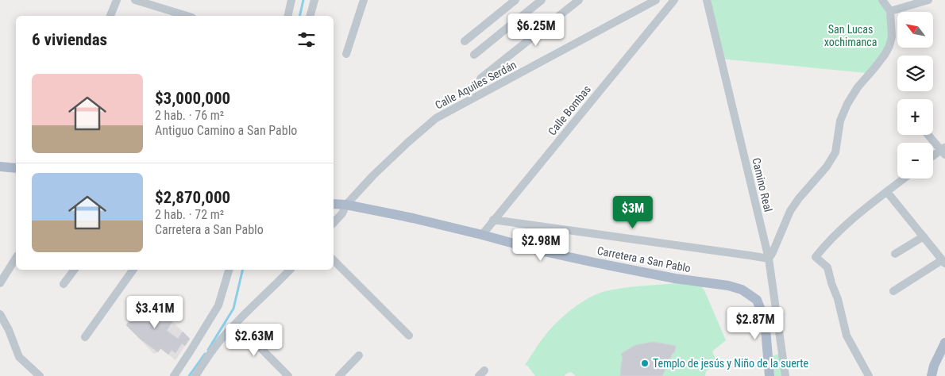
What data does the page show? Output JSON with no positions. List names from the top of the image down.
{
  "streets": {
    "main road": ["Carretera a San Pablo"],
    "street": ["Calle Aquiles Serdán", "Calle Bombas", "Camino Real"]
  },
  "crossings": [
    ["Calle Aquiles Serdán", "Carretera a San Pablo"],
    ["Calle Bombas", "Carretera a San Pablo"]
  ],
  "parks": ["San Lucas xochimanca"],
  "places": ["Templo de jesús y Niño de la suerte"],
  "north": "top left",
  "page": {
    "map_buttons": ["+", "−"],
    "price": [
      "$6.25M",
      "$3M",
      "$2.98M",
      "$3.41M",
      "$2.87M",
      "$2.63M"
    ],
    "heading": "6 viviendas",
    "list": [
      {
        "name": "$3,000,000",
        "note": "2 hab. · 76 m² · Antiguo Camino a San Pablo"
      },
      {
        "name": "$2,870,000",
        "note": "2 hab. · 72 m² · Carretera a San Pablo"
      }
    ]
  }
}
